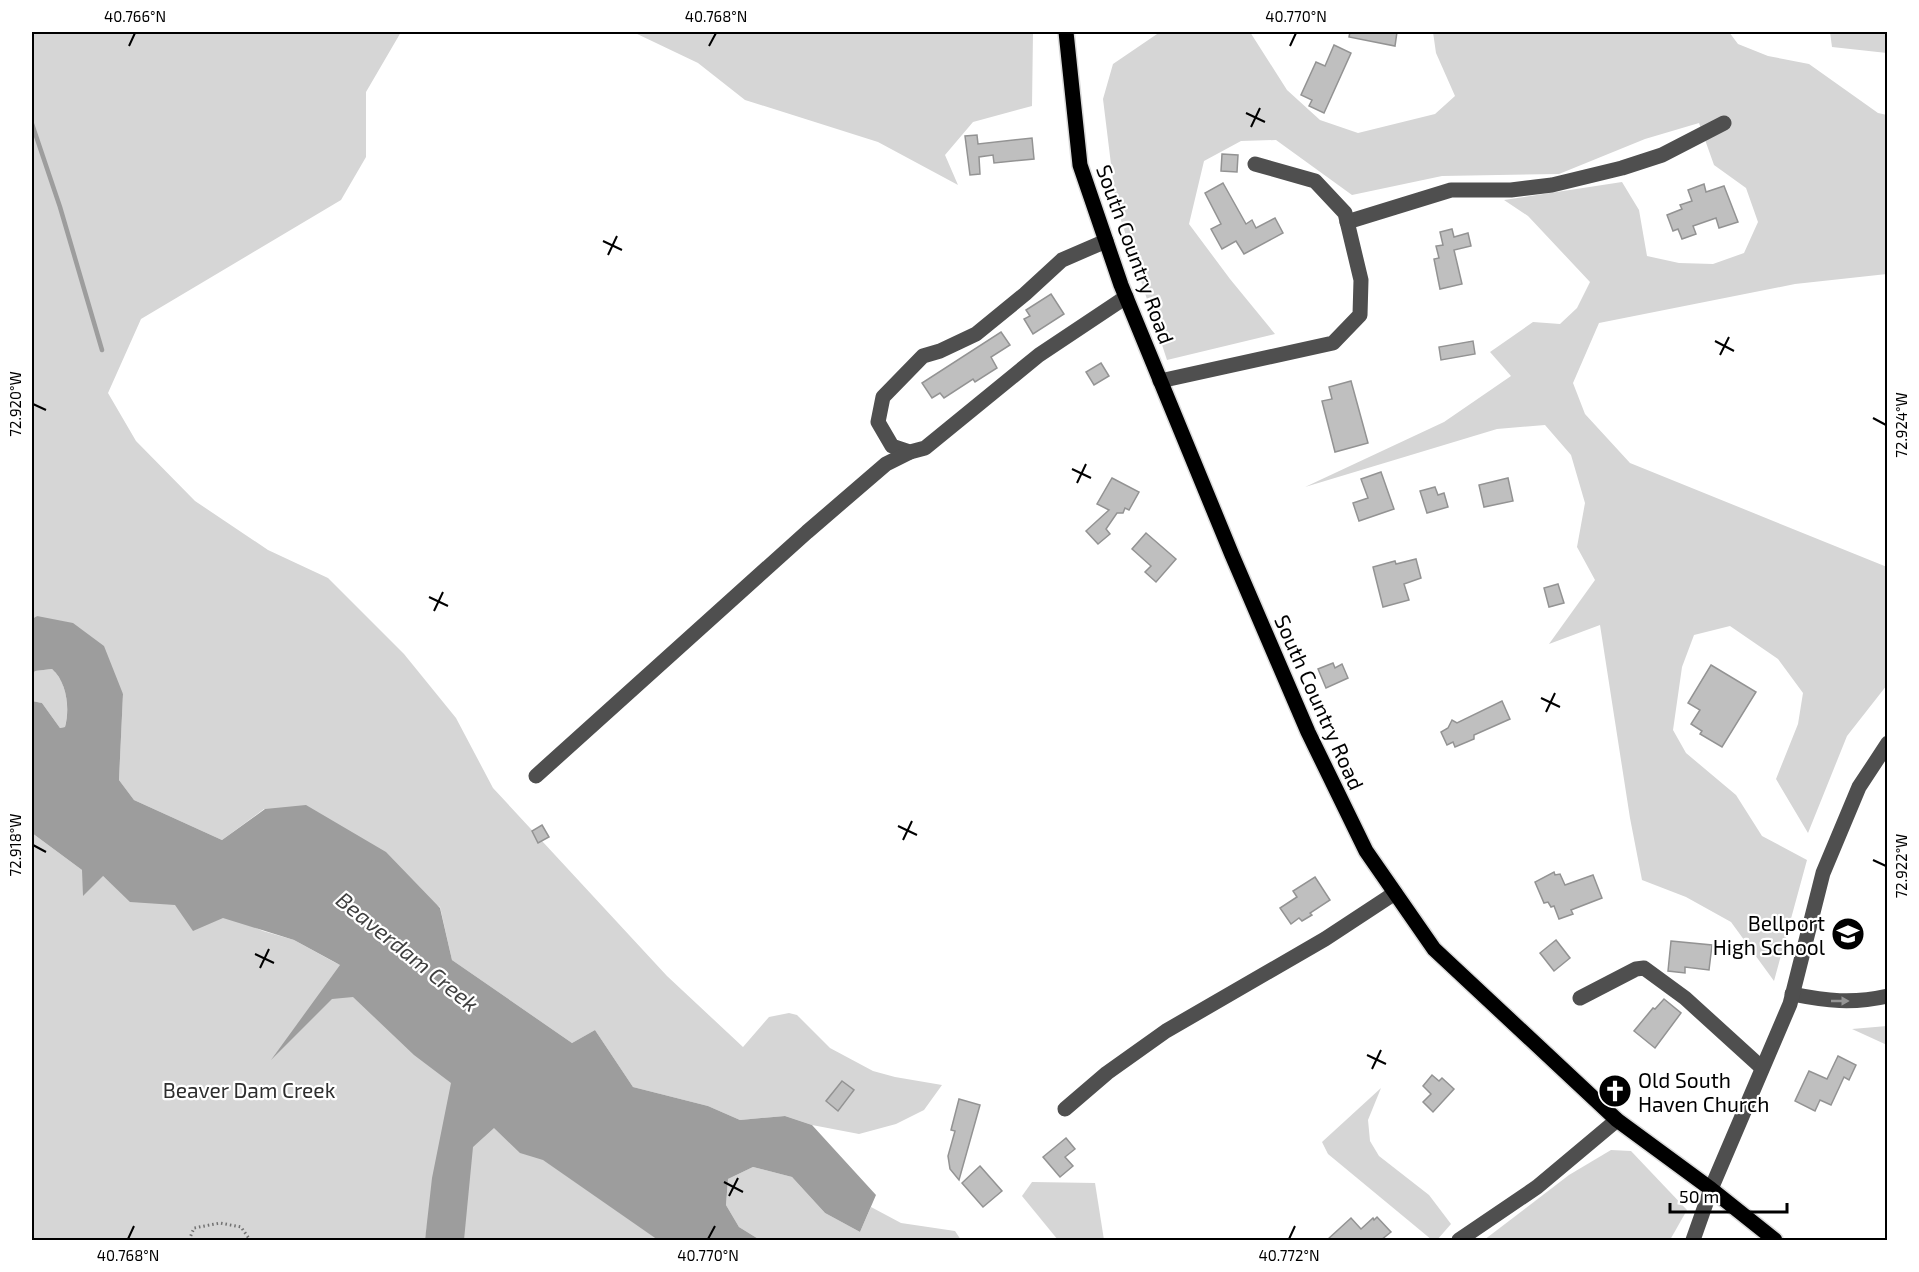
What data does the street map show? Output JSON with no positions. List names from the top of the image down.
{
  "streets": {
    "main road": ["South Country Road"]
  },
  "water": ["Beaverdam Creek"],
  "parks": ["Beaver Dam Creek"],
  "places": {
    "school or university": ["Bellport High School"],
    "church": ["Old South Haven Church"]
  },
  "scale_bar": "50 m",
  "coordinates": [
    "40.766°N",
    "40.768°N",
    "40.770°N",
    "72.920°W",
    "72.924°W",
    "72.918°W",
    "72.922°W",
    "40.772°N"
  ]
}
